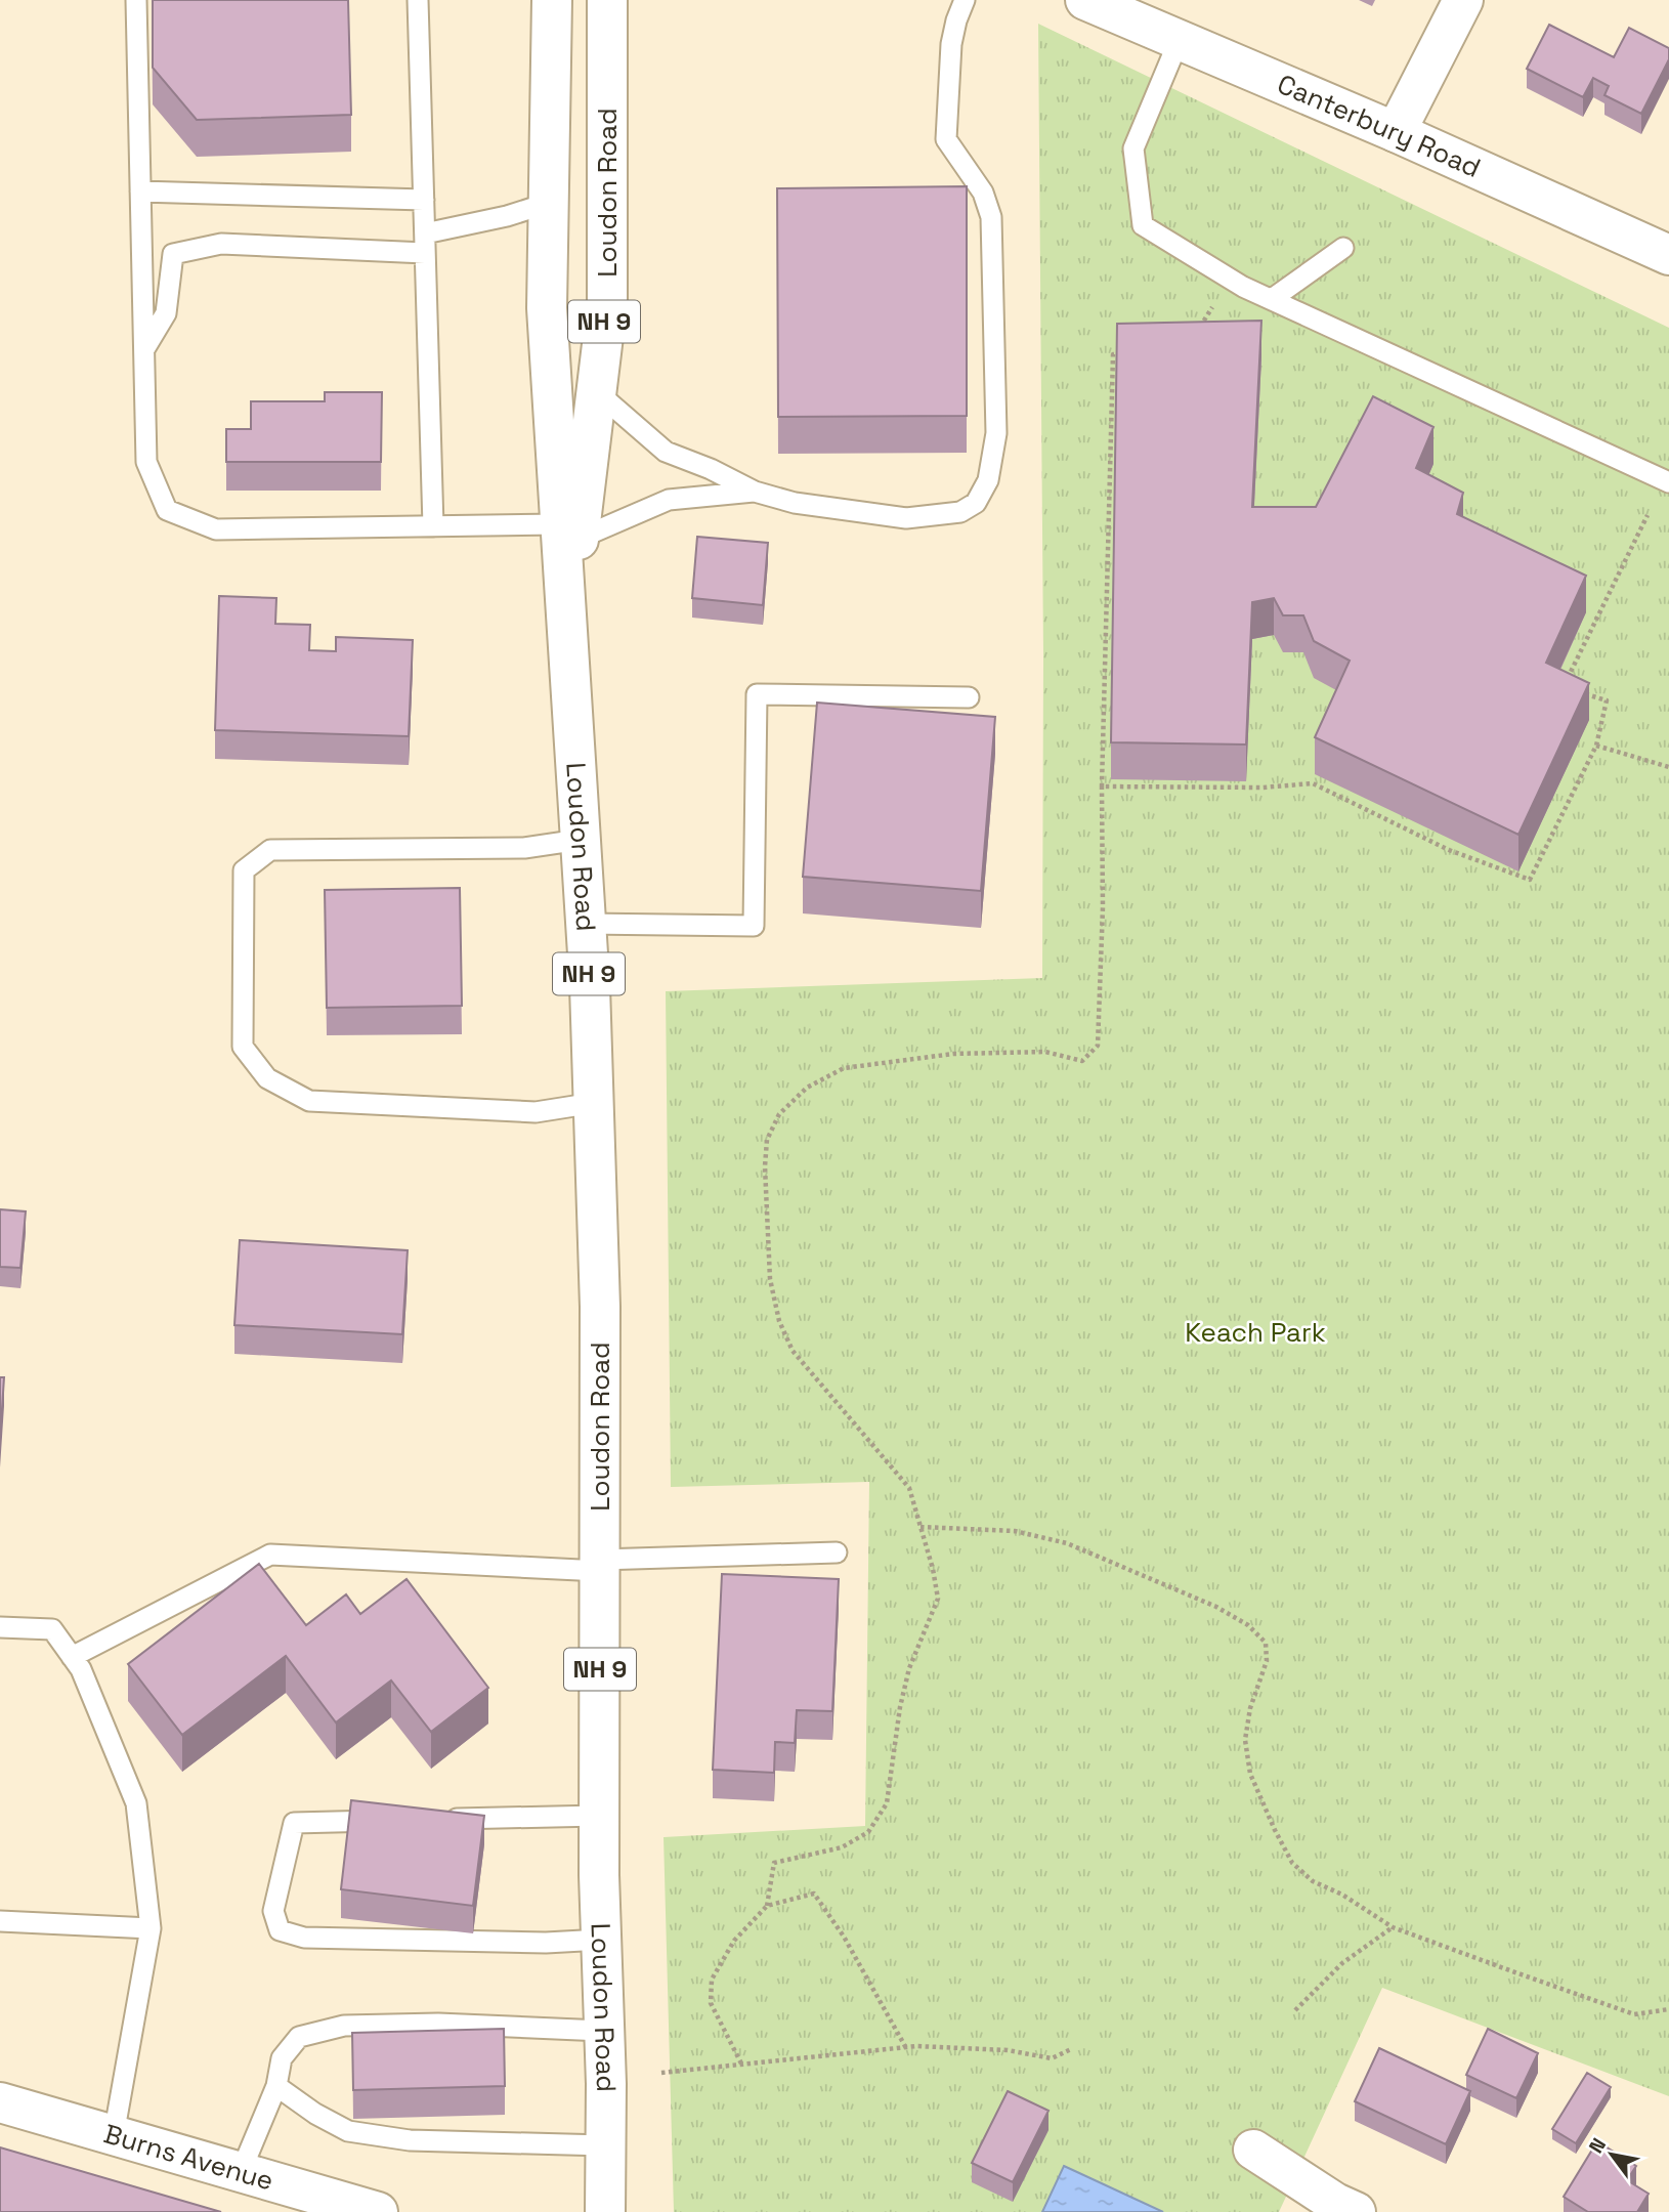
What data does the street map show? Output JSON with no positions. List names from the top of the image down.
{
  "streets": {
    "main road": [
      "Canterbury Road",
      "Loudon Road",
      "NH 9",
      "Burns Avenue"
    ]
  },
  "parks": ["Keach Park"],
  "north": "top left"
}
